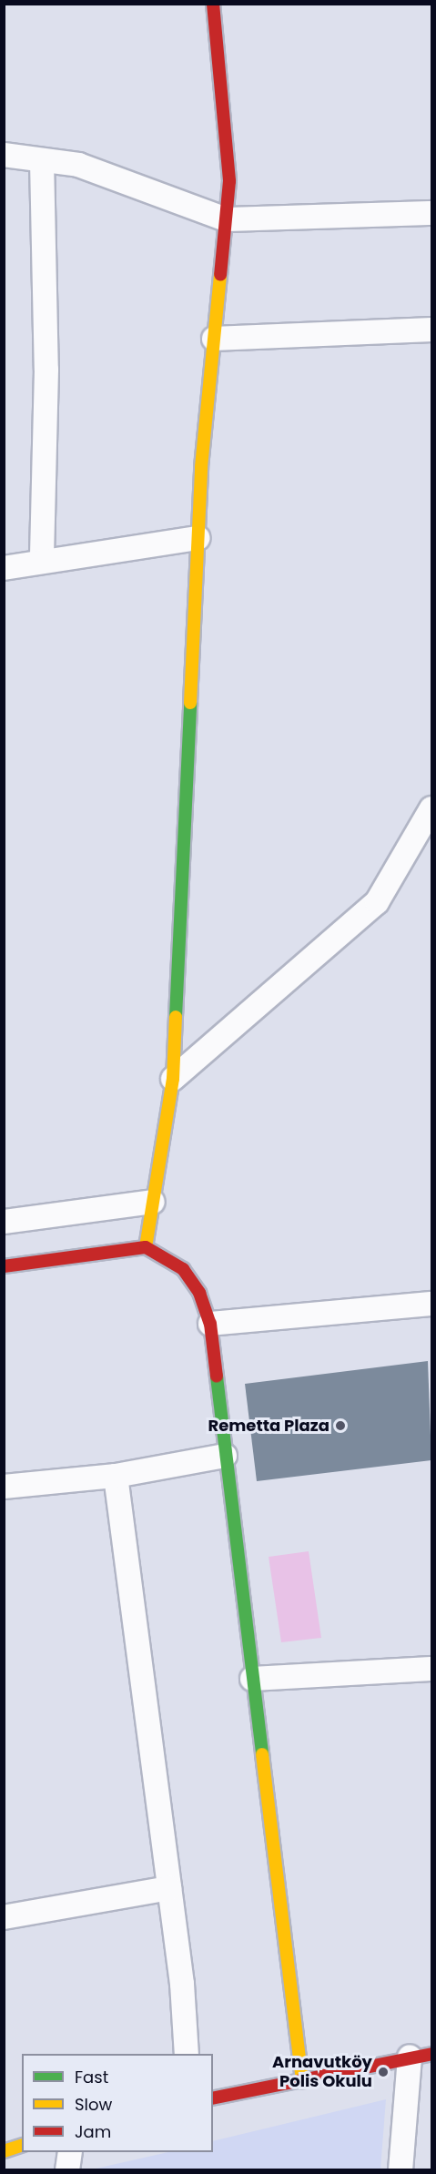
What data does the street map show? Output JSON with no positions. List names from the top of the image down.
{
  "places": ["Remetta Plaza", "Arnavutköy Polis Okulu"],
  "legend": ["Fast", "Slow", "Jam"]
}
